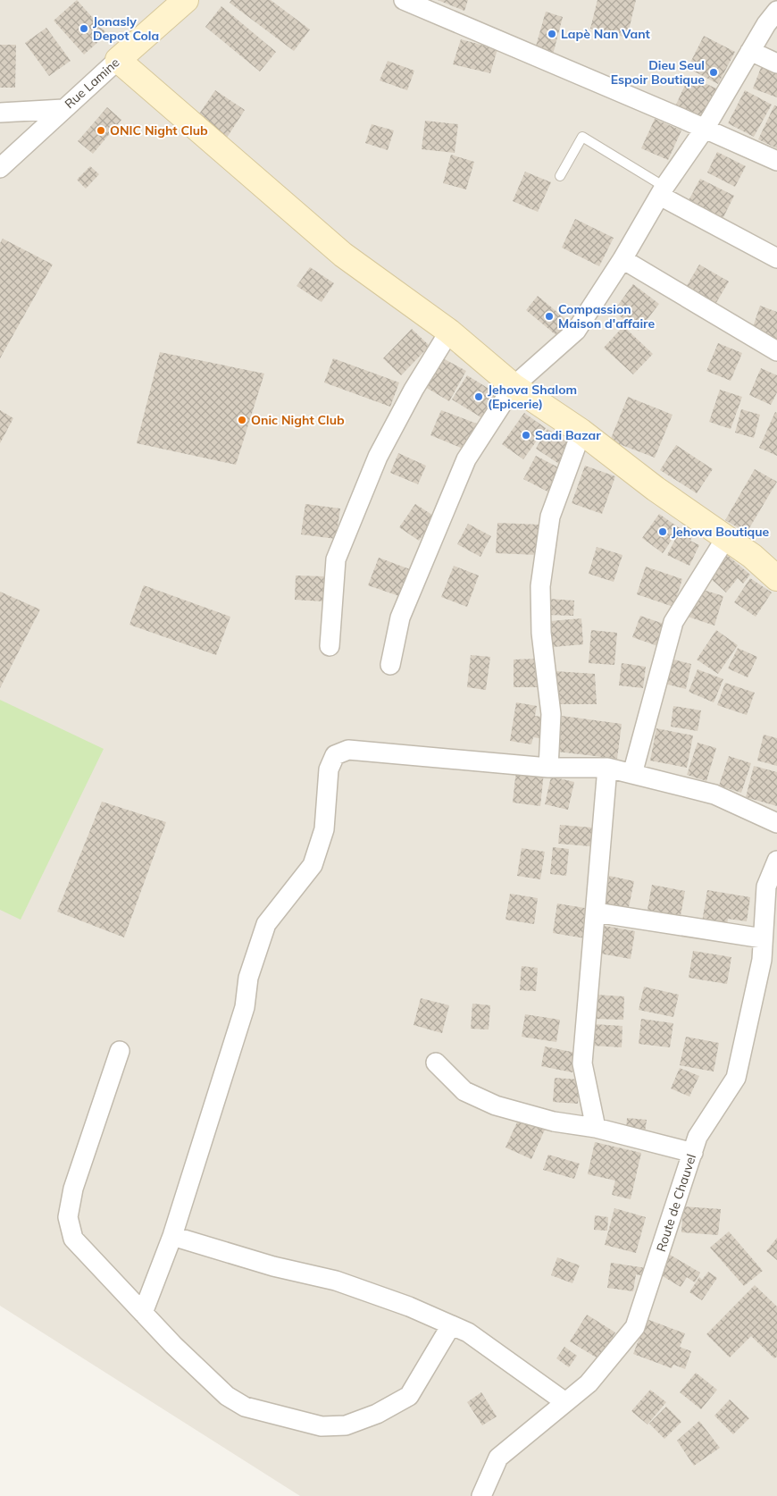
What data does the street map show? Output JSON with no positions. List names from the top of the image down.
{
  "streets": {
    "street": ["Rue Lamine", "Route de Chauvel"]
  },
  "places": [
    "Jonasly Depot Cola",
    "Lapè Nan Vant",
    "Dieu Seul Espoir Boutique",
    "ONIC Night Club",
    "Compassion Maison d'affaire",
    "Jehova Shalom (Epicerie)",
    "Onic Night Club",
    "Sadi Bazar",
    "Jehova Boutique"
  ]
}
